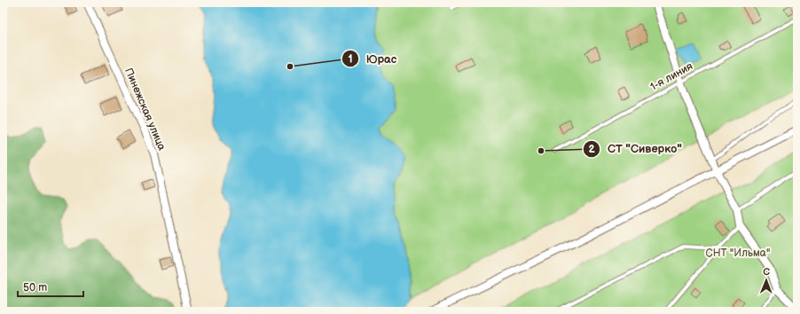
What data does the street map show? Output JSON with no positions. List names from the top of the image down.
{
  "streets": {
    "street": ["Пинежская улица"],
    "lane": ["1-я линия"]
  },
  "parks": ["СНТ \"Ильма\""],
  "places": ["Юрас", "СТ \"Сиверко\""],
  "scale_bar": "50 m",
  "north": "top"
}
